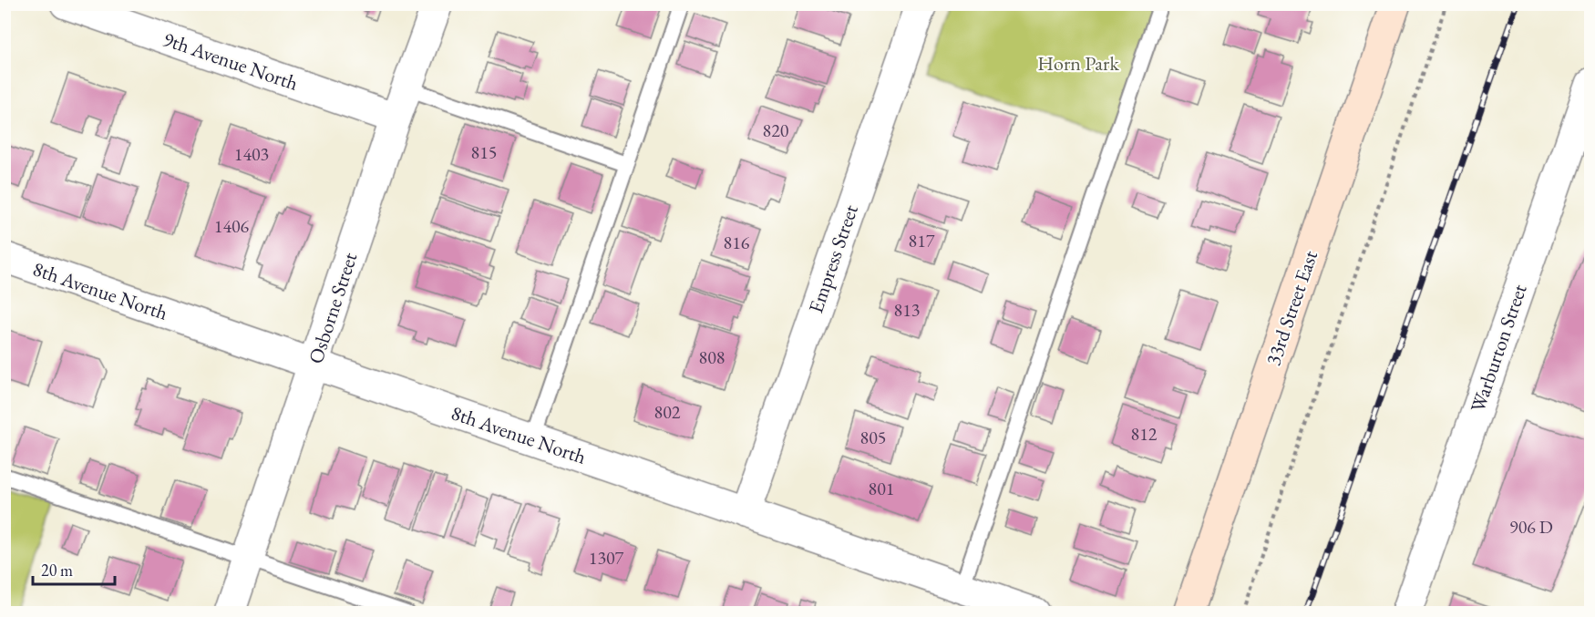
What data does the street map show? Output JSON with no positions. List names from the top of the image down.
{
  "streets": {
    "street": [
      "9th Avenue North",
      "Empress Street",
      "8th Avenue North",
      "Osborne Street",
      "33rd Street East",
      "Warburton Street"
    ]
  },
  "crossings": [
    ["9th Avenue North", "Osborne Street"],
    ["Empress Street", "8th Avenue North"],
    ["8th Avenue North", "Osborne Street"]
  ],
  "parks": ["Horn Park"],
  "house_numbers": [
    "820",
    "815",
    "1403",
    "1406",
    "817",
    "816",
    "813",
    "808",
    "802",
    "812",
    "805",
    "801",
    "906 D",
    "1307"
  ],
  "scale_bar": "20 m"
}
